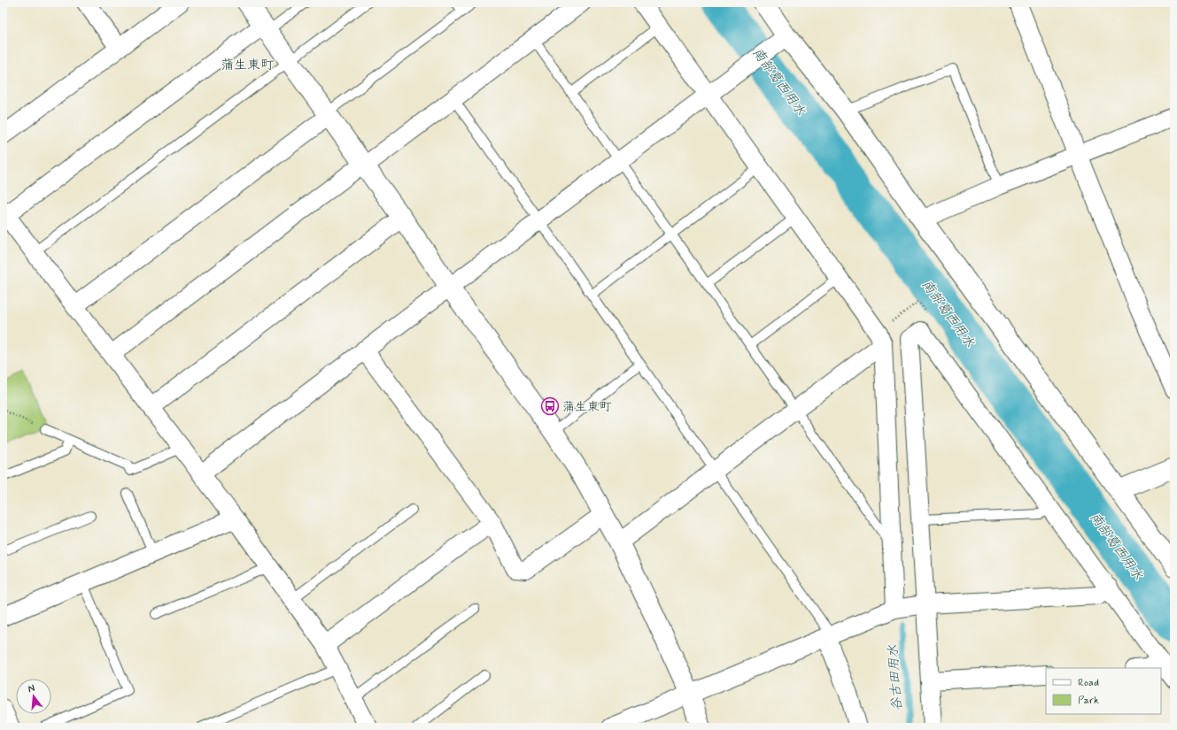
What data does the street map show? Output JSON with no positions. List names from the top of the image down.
{
  "districts": ["蒲生東町"],
  "water": ["南部葛西用水", "谷古田用水"],
  "places": {
    "bus stop": ["蒲生東町"]
  },
  "legend": ["Road", "Park"],
  "north": "top"
}
